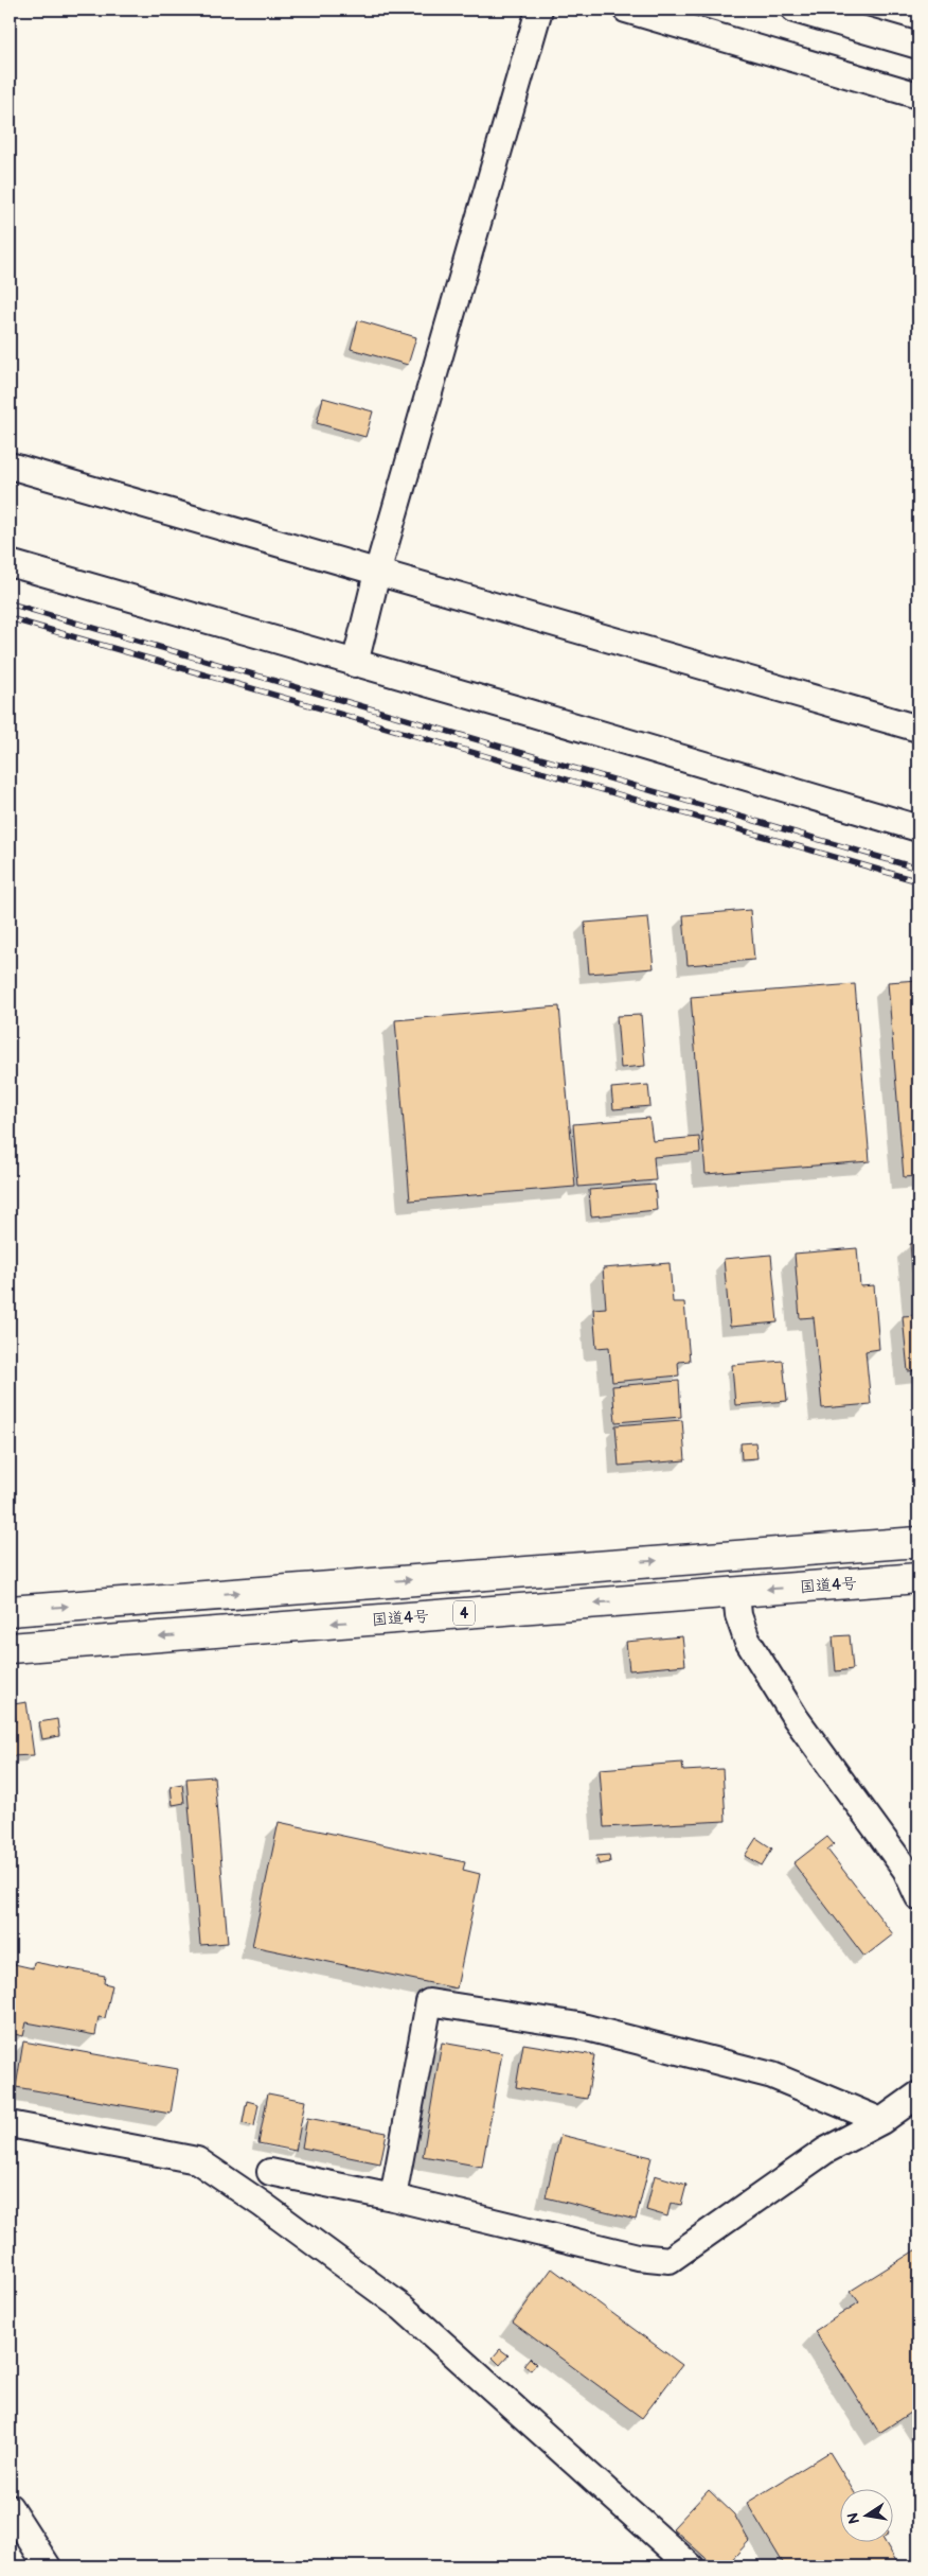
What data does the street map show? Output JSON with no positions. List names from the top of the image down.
{
  "streets": {
    "highway": ["国道4号", "4"]
  },
  "north": "left"
}
